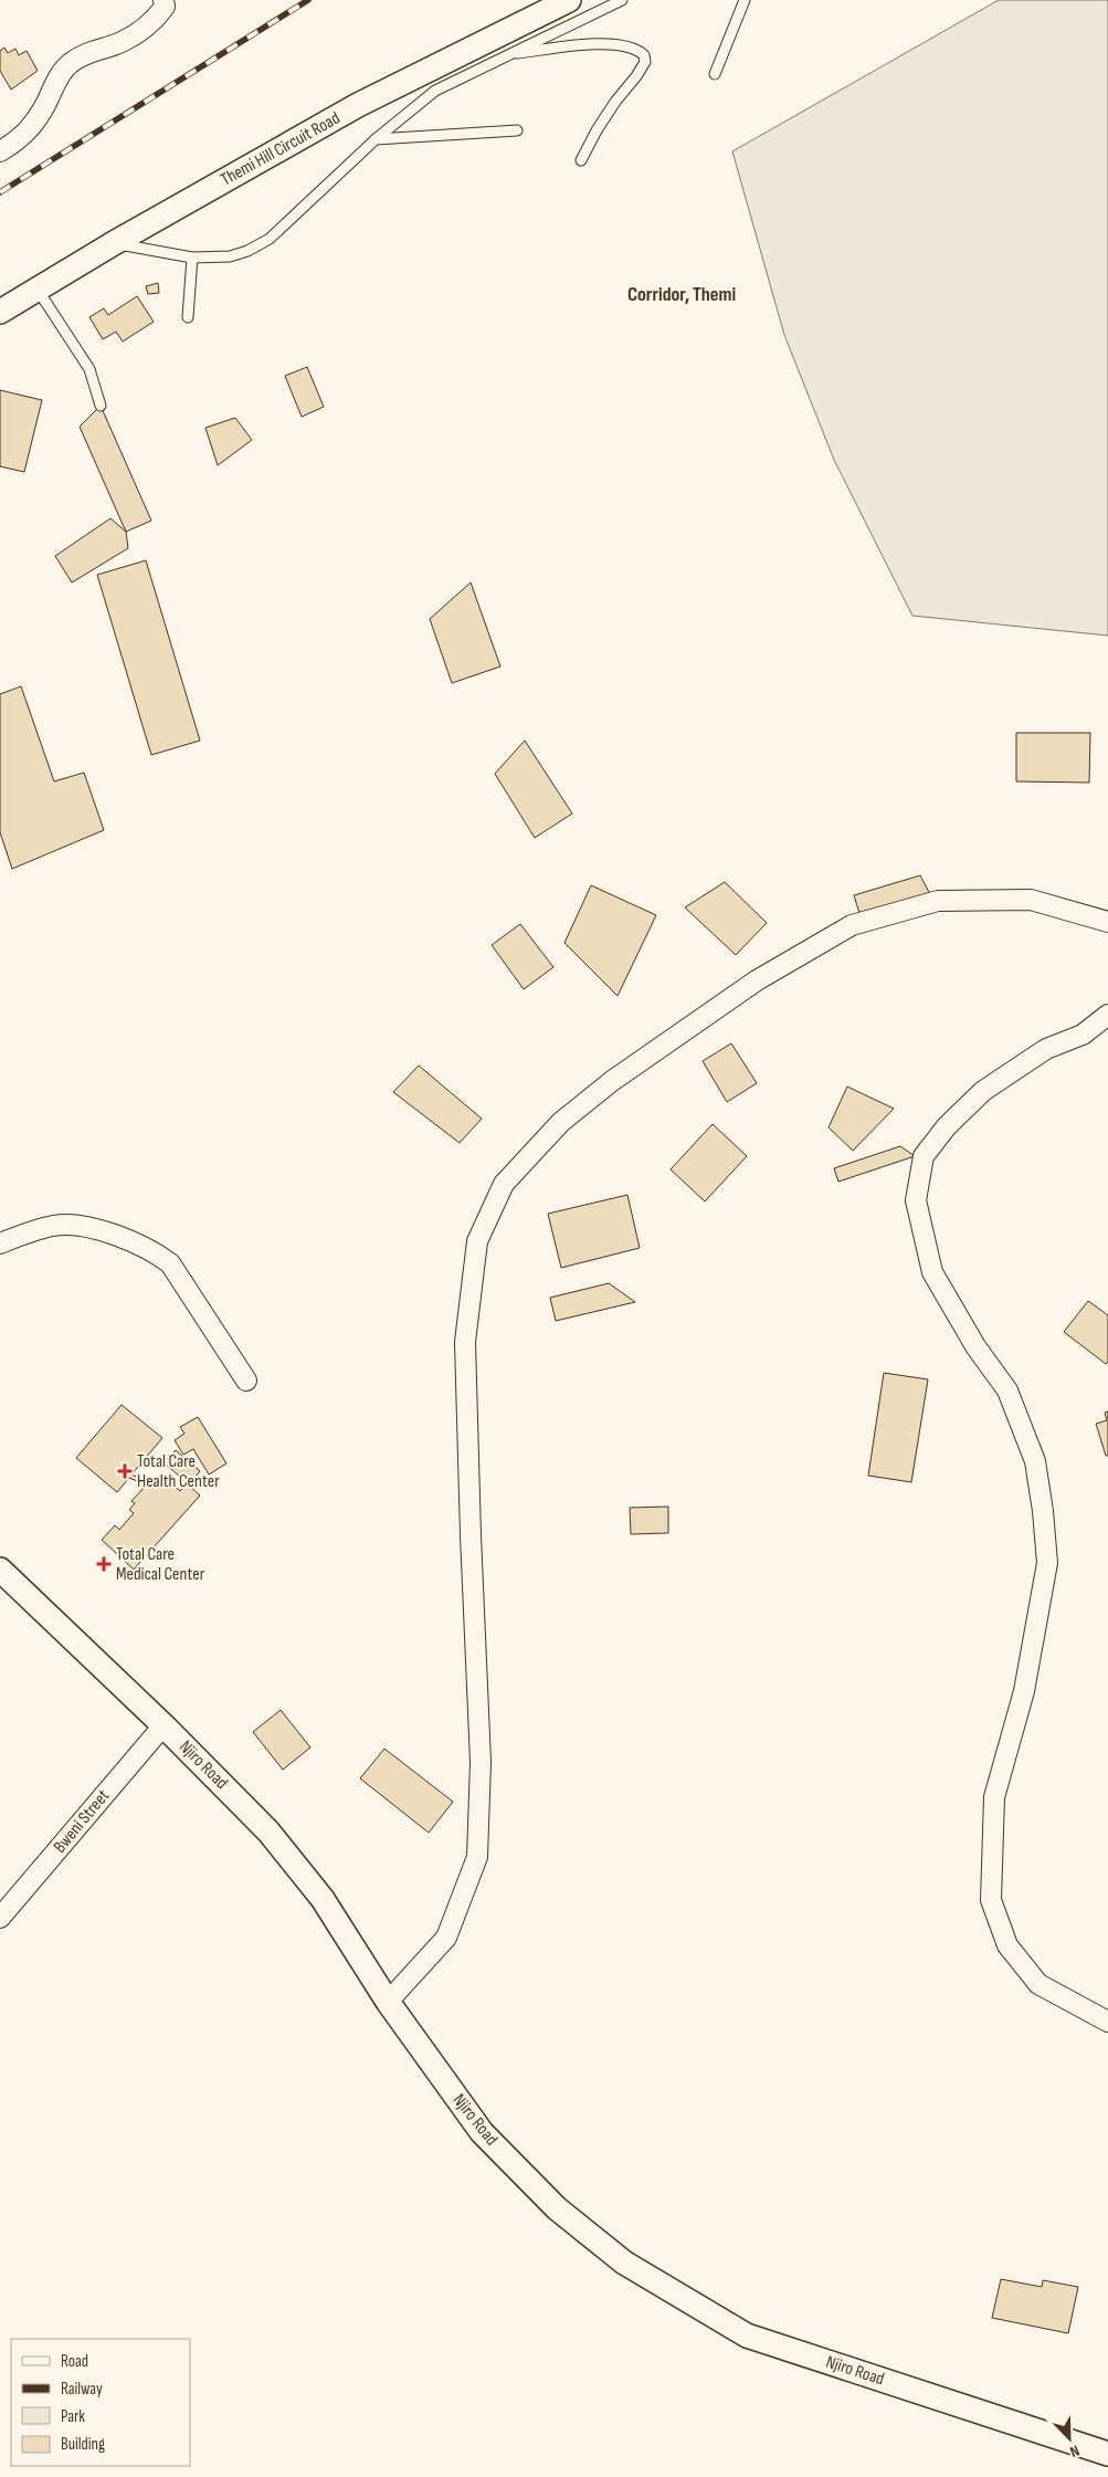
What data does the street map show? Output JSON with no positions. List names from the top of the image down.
{
  "streets": {
    "street": ["Themi Hill Circuit Road", "Njiro Road", "Bweni Street"]
  },
  "crossings": [
    ["Njiro Road", "Bweni Street"]
  ],
  "districts": ["Corridor, Themi"],
  "places": {
    "health": ["Total Care Health Center", "Total Care Medical Center"]
  },
  "legend": [
    "Road",
    "Railway",
    "Park",
    "Building"
  ],
  "north": "bottom right"
}
